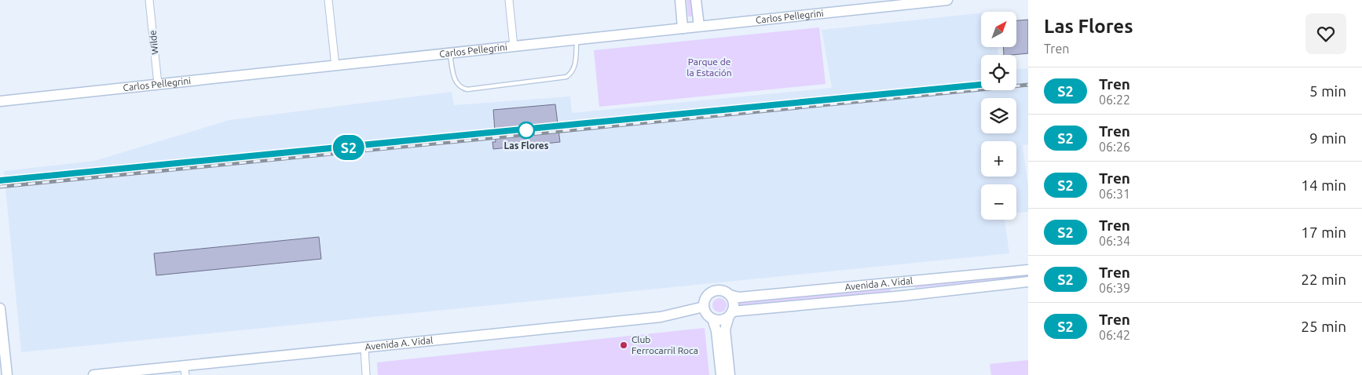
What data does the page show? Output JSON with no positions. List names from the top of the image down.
{
  "streets": {
    "street": ["Carlos Pellegrini", "Wilde", "Avenida A. Vidal"]
  },
  "crossings": [
    ["Carlos Pellegrini", "Wilde"]
  ],
  "parks": ["Parque de la Estación"],
  "places": ["Las Flores", "Club Ferrocarril Roca"],
  "north": "top right",
  "page": {
    "on_map": "S2",
    "heading": ["Las Flores", "Tren"],
    "map_buttons": ["+", "−"],
    "list": [
      {
        "mark": "S2",
        "name": "Tren",
        "note": "06:22",
        "value": "5 min"
      },
      {
        "mark": "S2",
        "name": "Tren",
        "note": "06:26",
        "value": "9 min"
      },
      {
        "mark": "S2",
        "name": "Tren",
        "note": "06:31",
        "value": "14 min"
      },
      {
        "mark": "S2",
        "name": "Tren",
        "note": "06:34",
        "value": "17 min"
      },
      {
        "mark": "S2",
        "name": "Tren",
        "note": "06:39",
        "value": "22 min"
      },
      {
        "mark": "S2",
        "name": "Tren",
        "note": "06:42",
        "value": "25 min"
      }
    ]
  }
}
